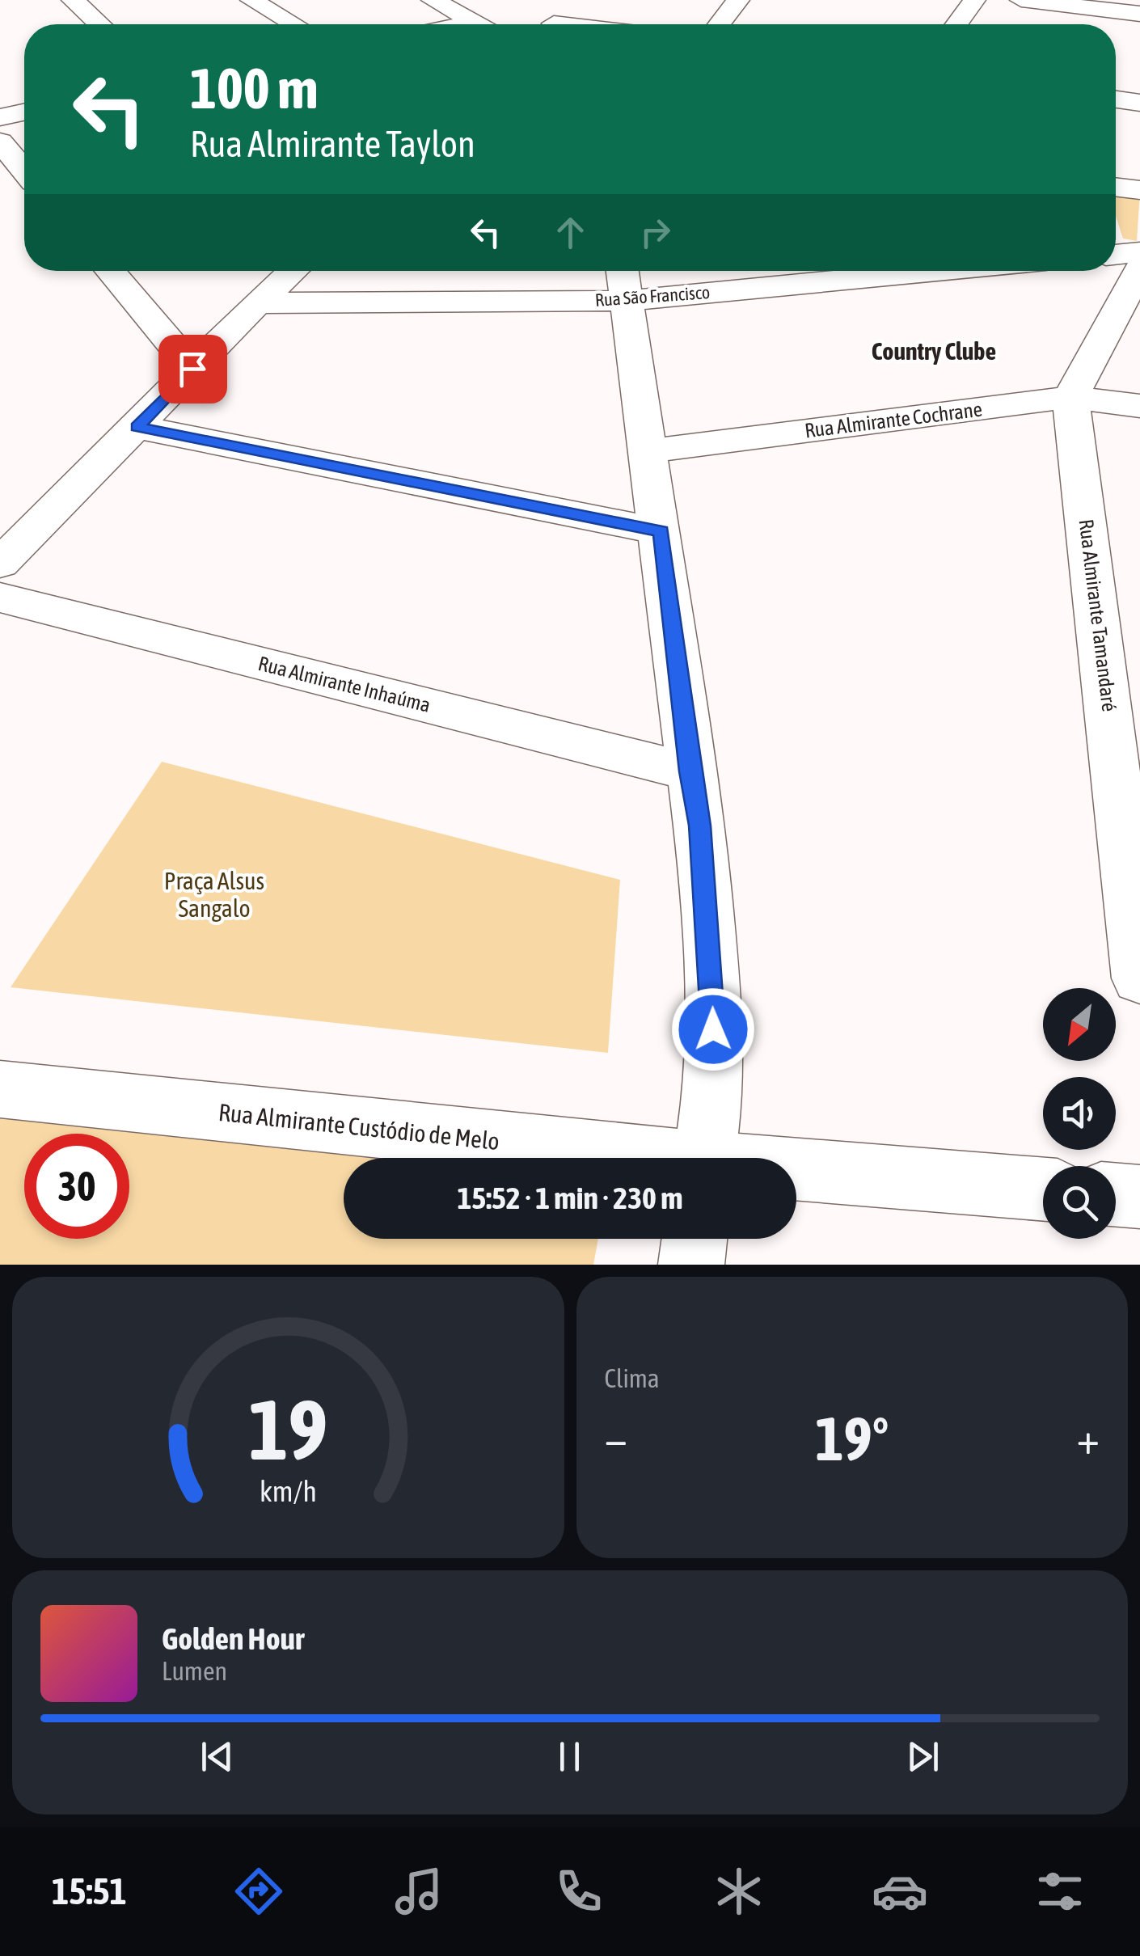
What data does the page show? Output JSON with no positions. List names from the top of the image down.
{
  "streets": {
    "street": [
      "Rua São Francisco",
      "Rua Almirante Cochrane",
      "Rua Almirante Tamandaré",
      "Rua Almirante Inhaúma",
      "Rua Almirante Custódio de Melo"
    ]
  },
  "crossings": [
    ["Rua Almirante Cochrane", "Rua Almirante Tamandaré"]
  ],
  "districts": ["Country Clube"],
  "parks": ["Praça Alsus Sangalo"],
  "north": "bottom left",
  "page": {
    "turn": ["100 m", "Rua Almirante Taylon"],
    "limit": "30",
    "trip": "15:52 · 1 min · 230 m",
    "tile": "Clima",
    "heat": ["−", "19°", "+"],
    "song": ["Golden Hour", "Lumen"],
    "tabs": "15:51",
    "gauge": ["19", "km/h"]
  }
}
